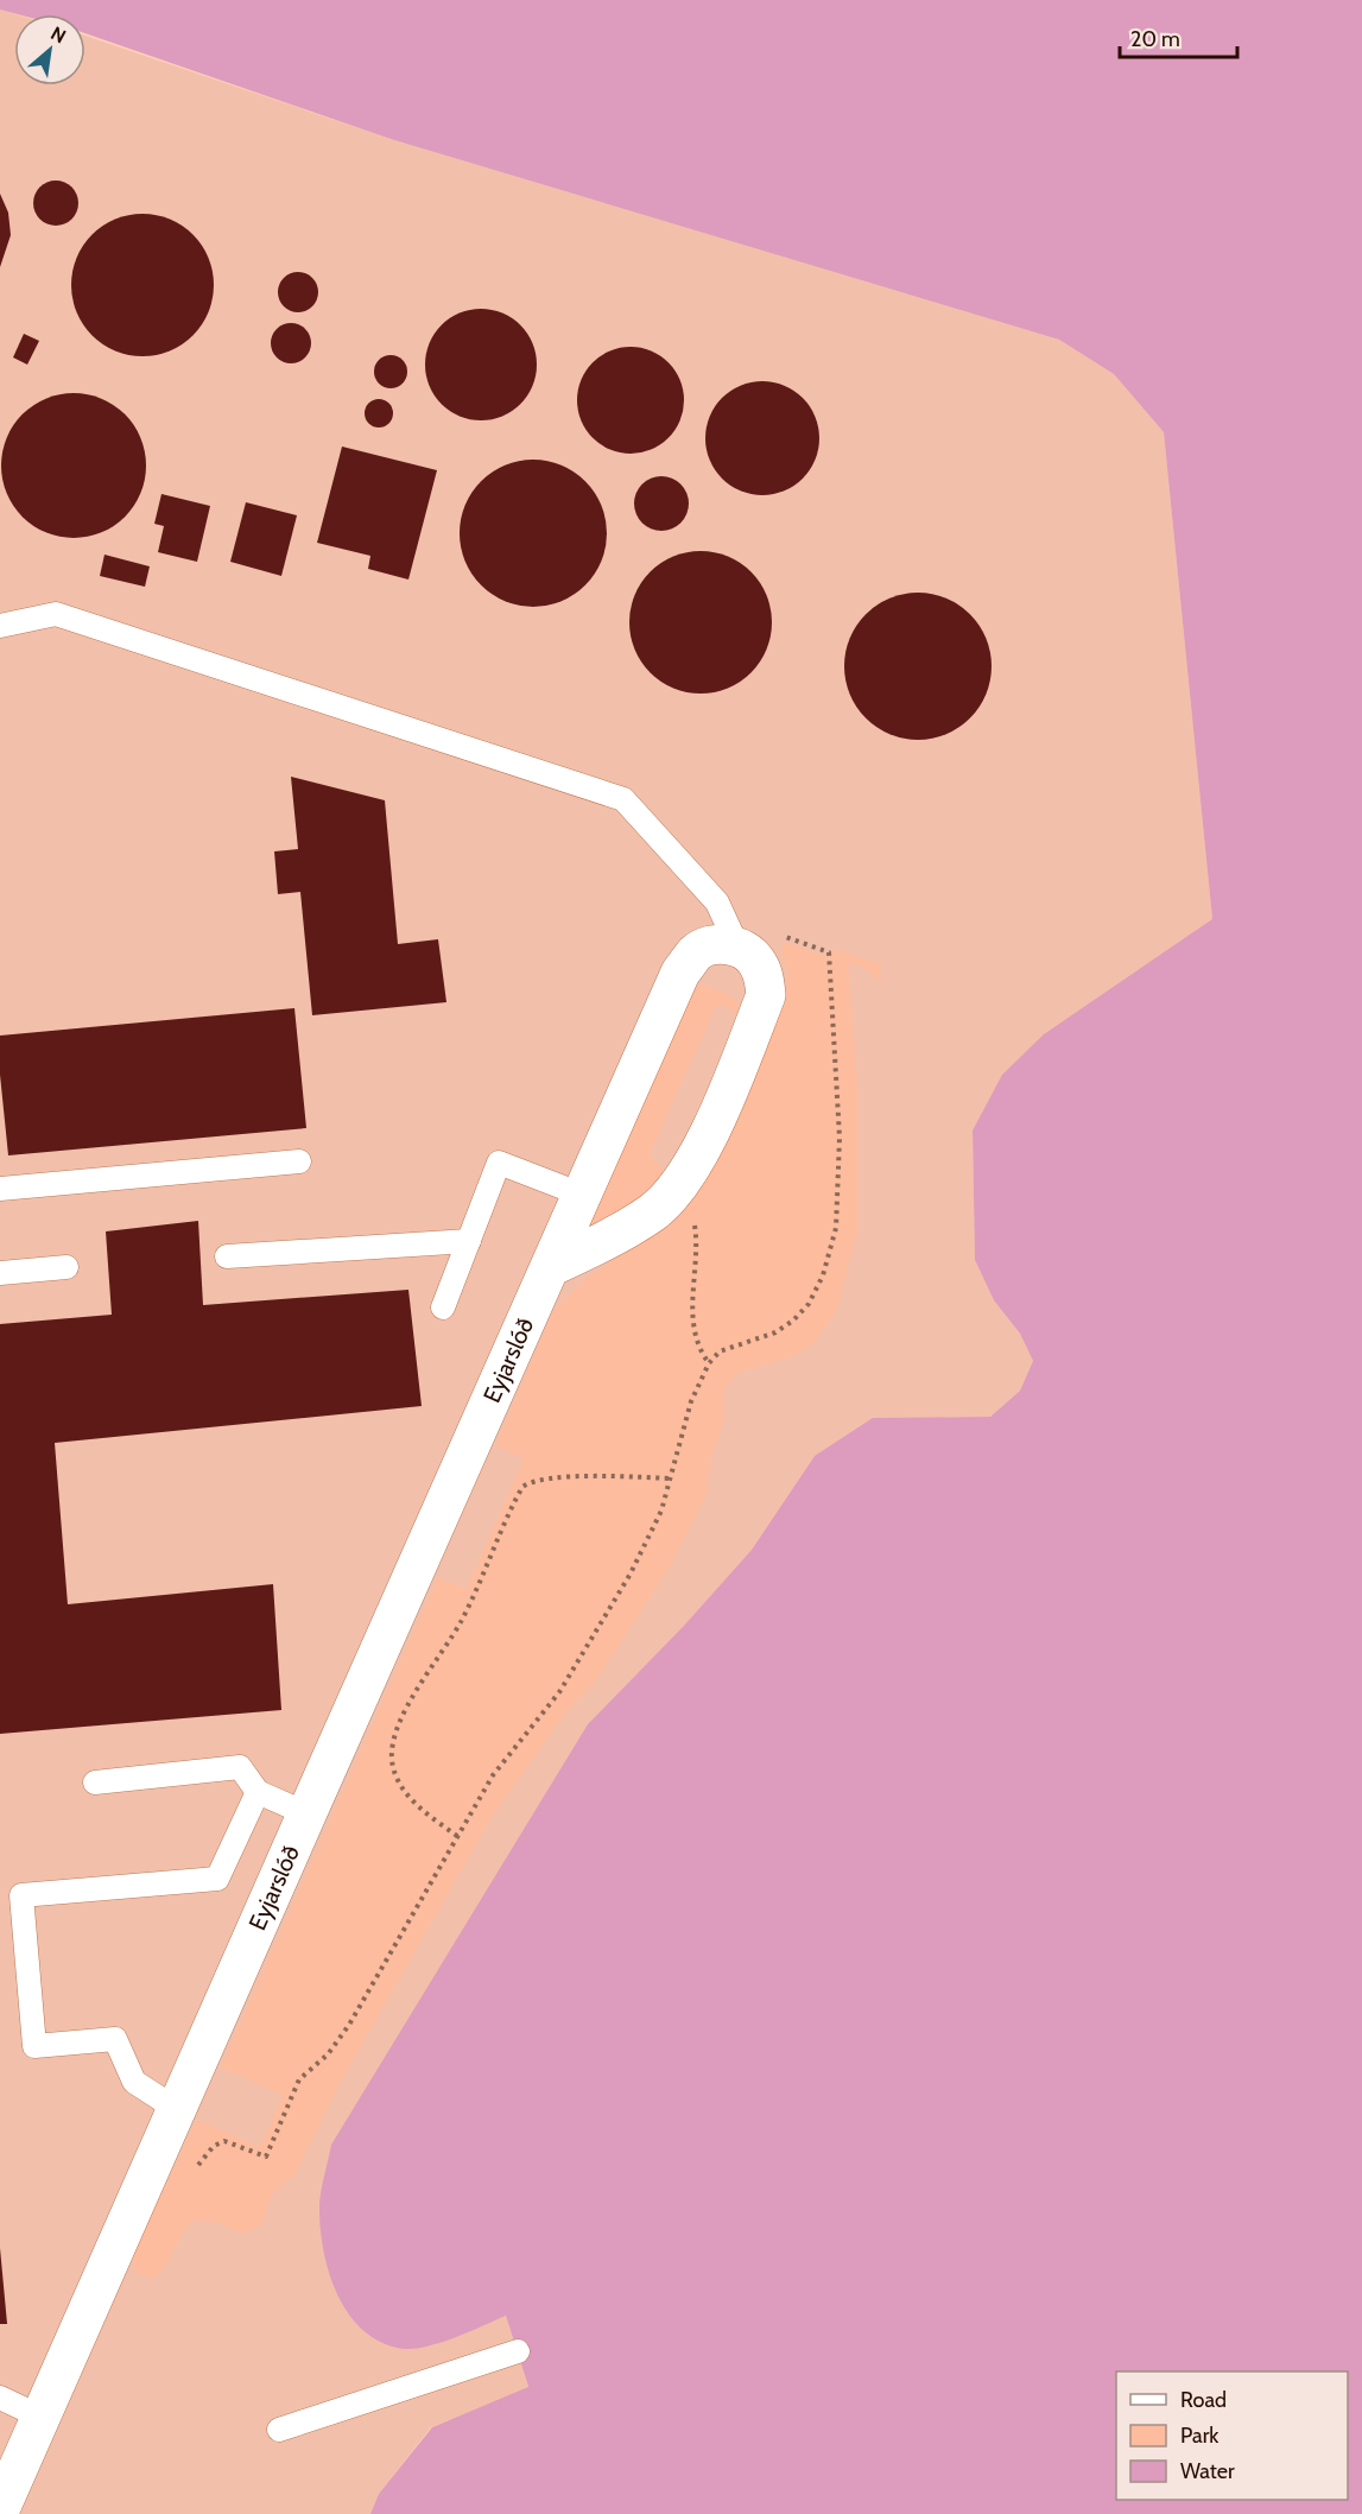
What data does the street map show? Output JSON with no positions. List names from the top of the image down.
{
  "streets": {
    "street": ["Eyjarslóð"]
  },
  "legend": ["Road", "Park", "Water"],
  "scale_bar": "20 m",
  "north": "top right"
}
